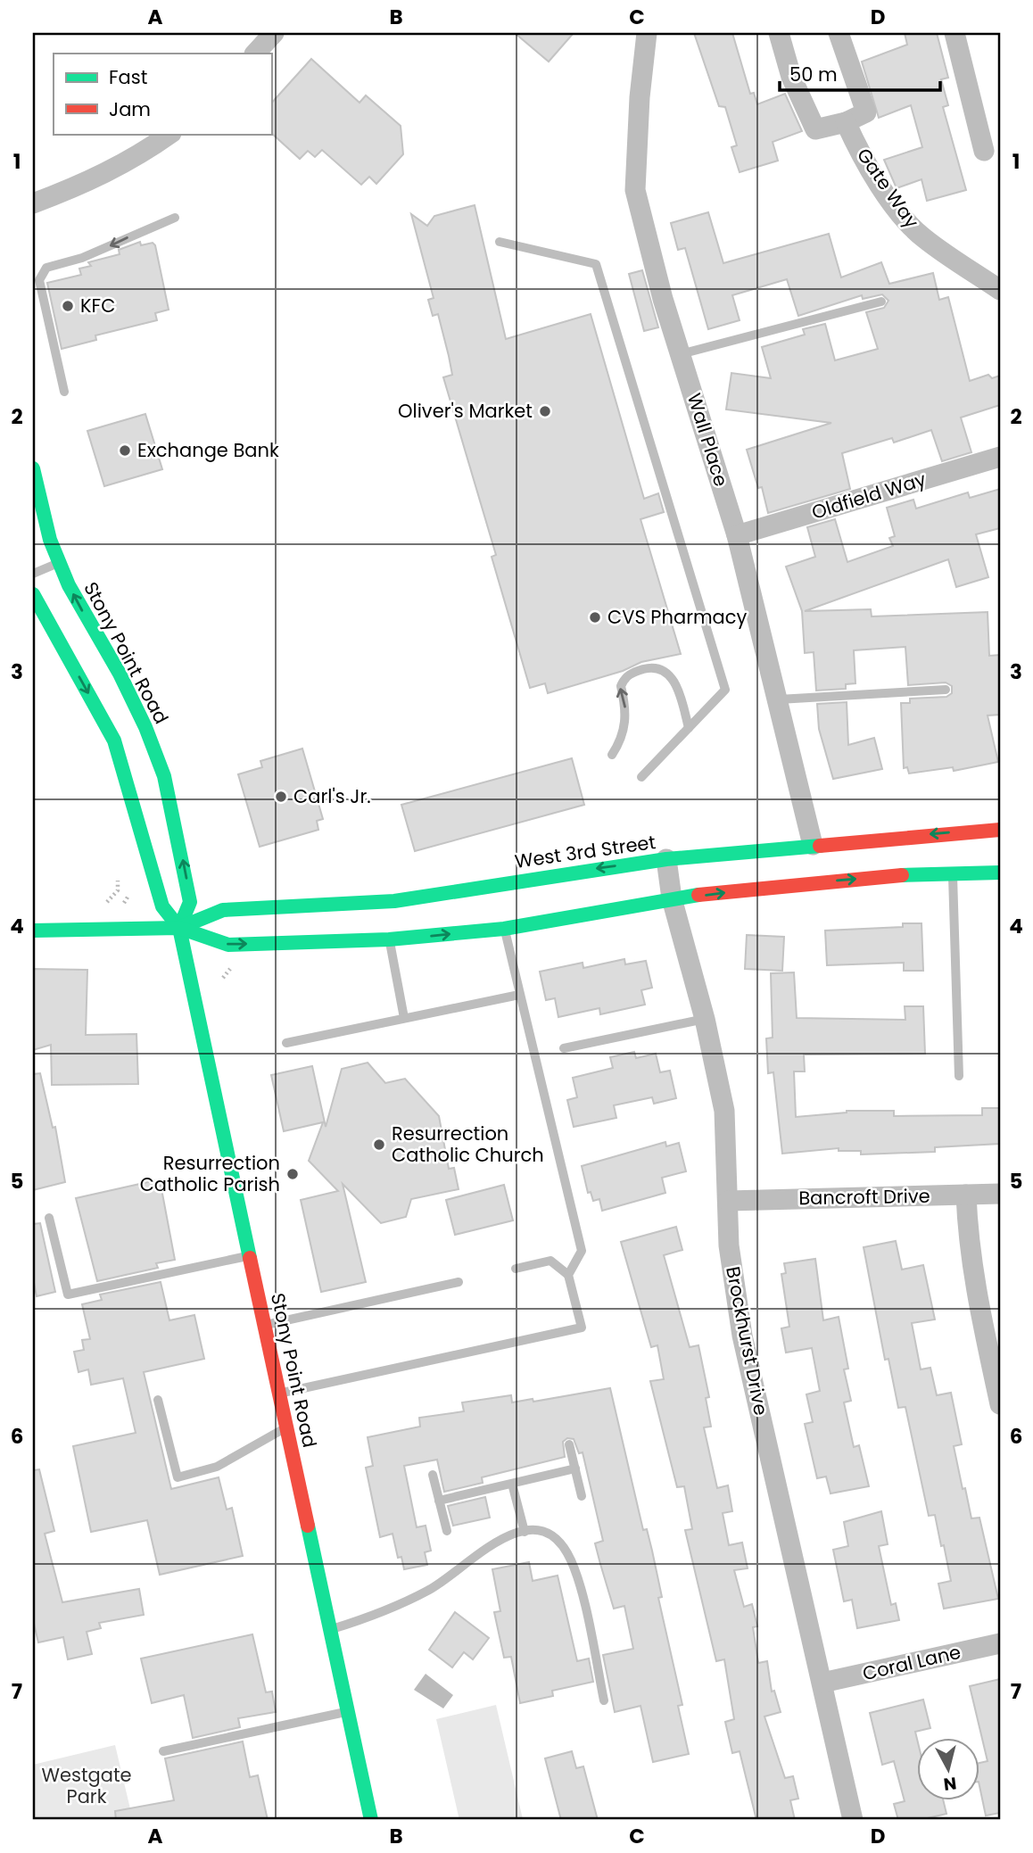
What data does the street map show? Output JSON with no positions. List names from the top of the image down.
{
  "streets": {
    "main road": ["Stony Point Road", "West 3rd Street"],
    "street": [
      "Gate Way",
      "Wall Place",
      "Oldfield Way",
      "Bancroft Drive",
      "Brockhurst Drive",
      "Coral Lane"
    ]
  },
  "crossings": [
    ["Wall Place", "Oldfield Way"],
    ["Wall Place", "West 3rd Street"],
    ["Stony Point Road", "West 3rd Street"],
    ["West 3rd Street", "Brockhurst Drive"],
    ["Bancroft Drive", "Brockhurst Drive"],
    ["Brockhurst Drive", "Coral Lane"]
  ],
  "parks": ["Westgate Park"],
  "places": [
    "KFC",
    "Oliver's Market",
    "Exchange Bank",
    "CVS Pharmacy",
    "Carl's Jr.",
    "Resurrection Catholic Church",
    "Resurrection Catholic Parish"
  ],
  "legend": ["Fast", "Jam"],
  "scale_bar": "50 m",
  "north": "bottom",
  "grid": {
    "columns": [
      "A",
      "B",
      "C",
      "D"
    ],
    "rows": [
      "1",
      "2",
      "3",
      "4",
      "5",
      "6",
      "7"
    ]
  }
}
